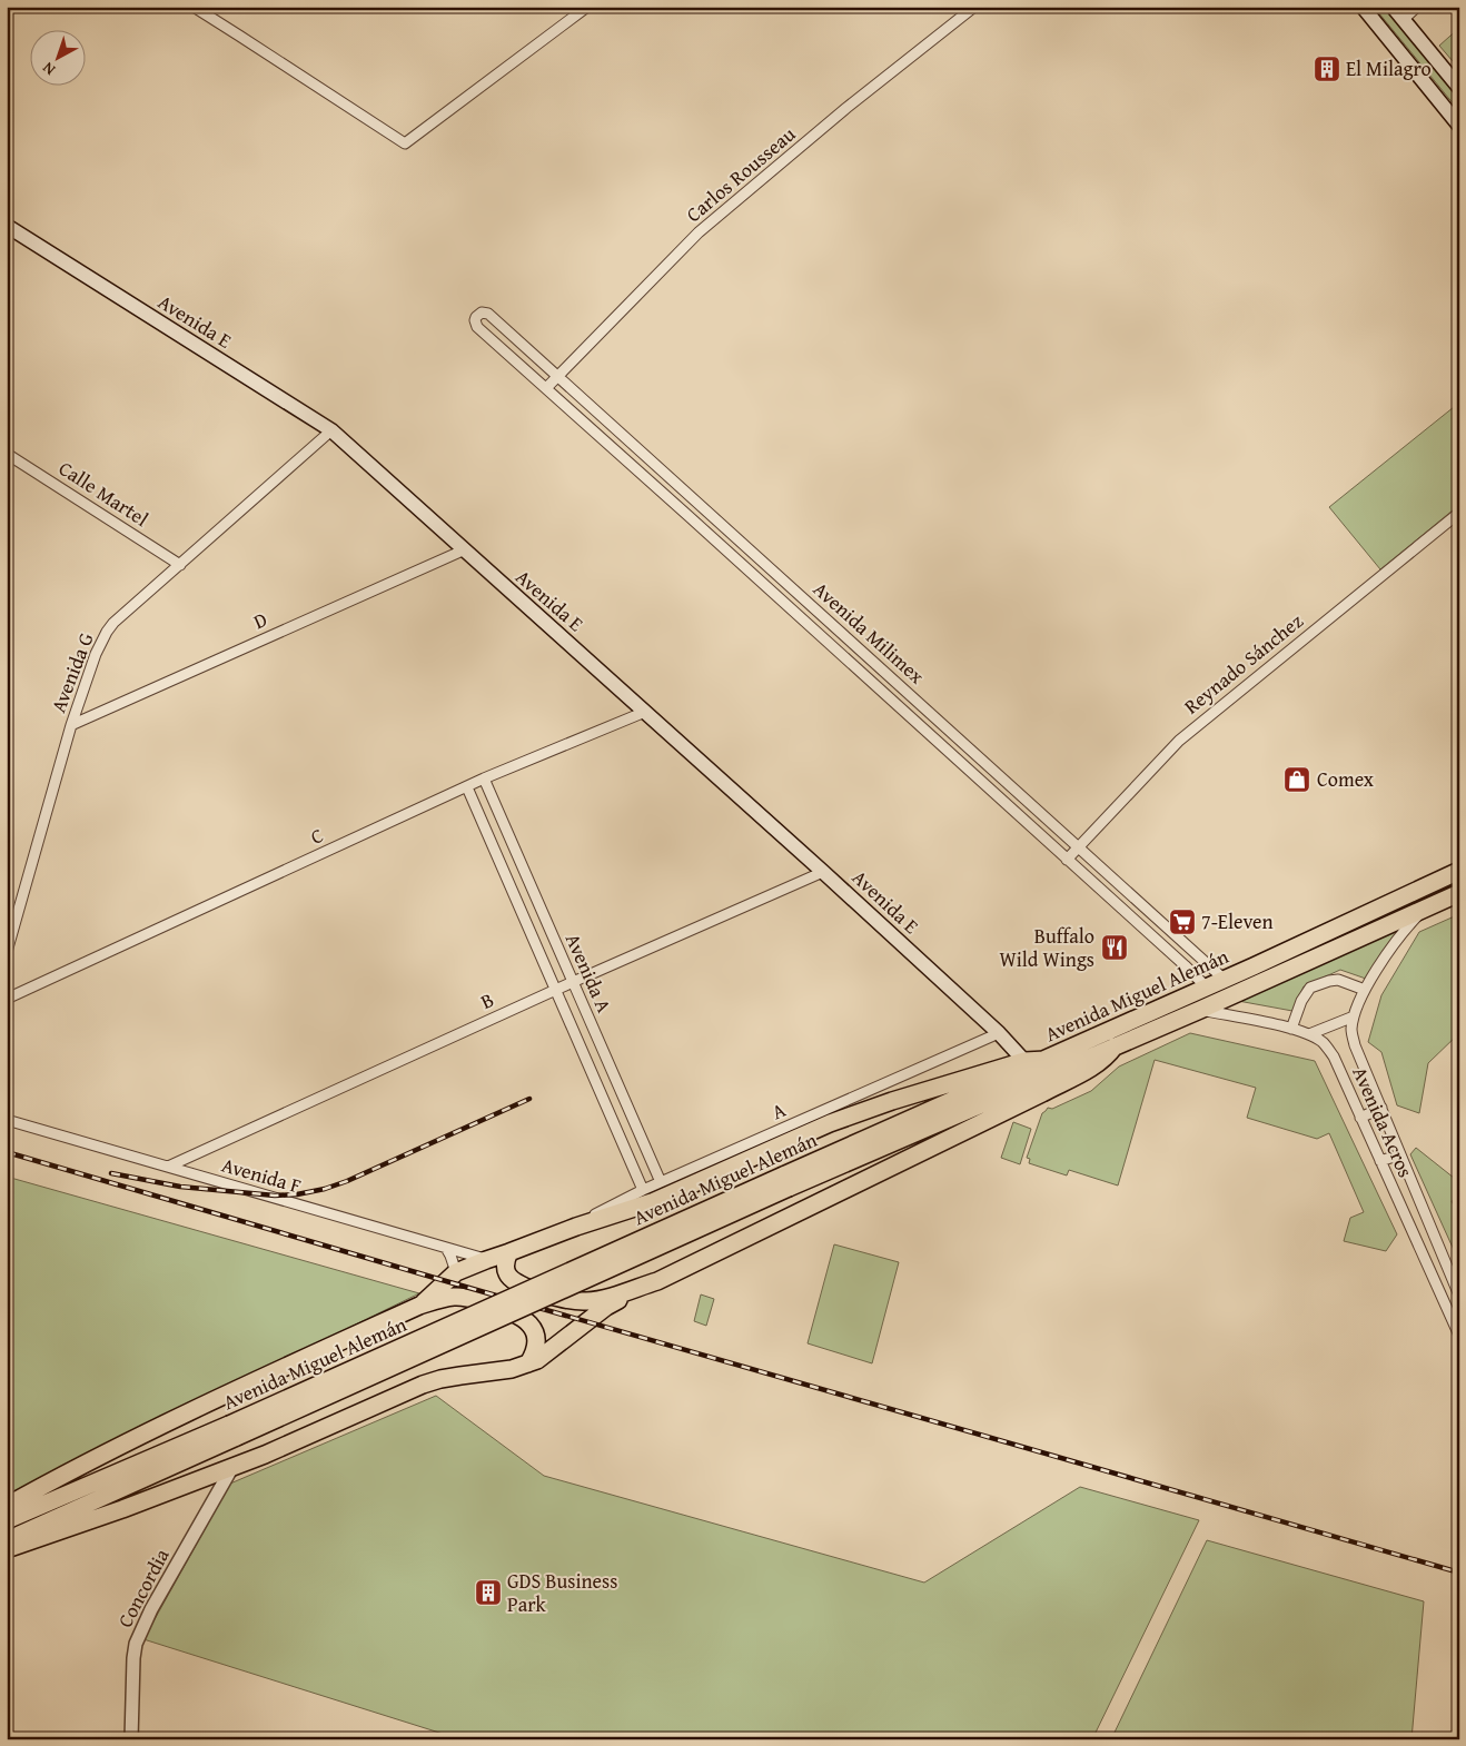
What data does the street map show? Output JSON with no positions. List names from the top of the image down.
{
  "streets": {
    "highway": ["Avenida Miguel Alemán"],
    "main road": ["Avenida E"],
    "street": [
      "Carlos Rousseau",
      "Calle Martel",
      "D",
      "Avenida Milimex",
      "Reynado Sánchez",
      "Avenida G",
      "C",
      "Avenida A",
      "B",
      "A",
      "Avenida Acros",
      "Avenida F",
      "Concordia"
    ]
  },
  "crossings": [
    ["Carlos Rousseau", "Avenida Milimex"],
    ["Avenida E", "D"],
    ["Avenida E", "Avenida G"],
    ["Avenida E", "C"],
    ["Avenida E", "B"],
    ["Avenida E", "A"],
    ["Calle Martel", "Avenida G"],
    ["D", "Avenida G"],
    ["Avenida Milimex", "Reynado Sánchez"],
    ["Avenida Milimex", "Avenida Miguel Alemán"],
    ["C", "Avenida A"],
    ["Avenida A", "B"],
    ["Avenida A", "A"],
    ["Avenida Miguel Alemán", "Avenida Acros"],
    ["B", "Avenida F"]
  ],
  "places": {
    "building": ["El Milagro", "GDS Business Park"],
    "shop": ["Comex"],
    "supermarket": ["7-Eleven"],
    "restaurant": ["Buffalo Wild Wings"]
  },
  "north": "bottom left"
}
